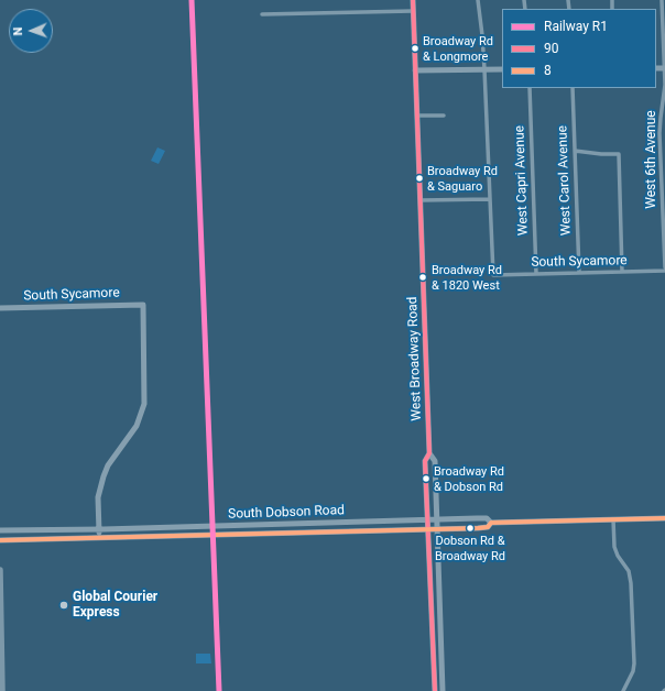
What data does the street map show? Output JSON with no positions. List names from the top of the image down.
{
  "streets": {
    "main road": ["South Sycamore", "West Broadway Road", "South Dobson Road"],
    "street": ["West 6th Avenue", "West Capri Avenue", "West Carol Avenue"]
  },
  "crossings": [
    ["West Capri Avenue", "South Sycamore"],
    ["West Carol Avenue", "South Sycamore"],
    ["South Sycamore", "South Dobson Road"],
    ["West Broadway Road", "South Dobson Road"]
  ],
  "places": [
    "Broadway Rd & Longmore",
    "Broadway Rd & Saguaro",
    "Broadway Rd & 1820 West",
    "Broadway Rd & Dobson Rd",
    "Dobson Rd & Broadway Rd",
    "Global Courier Express"
  ],
  "lines": ["rail line R1", "transit line 90", "transit line 8"],
  "legend": ["Railway R1", "90", "8"],
  "north": "left"
}
